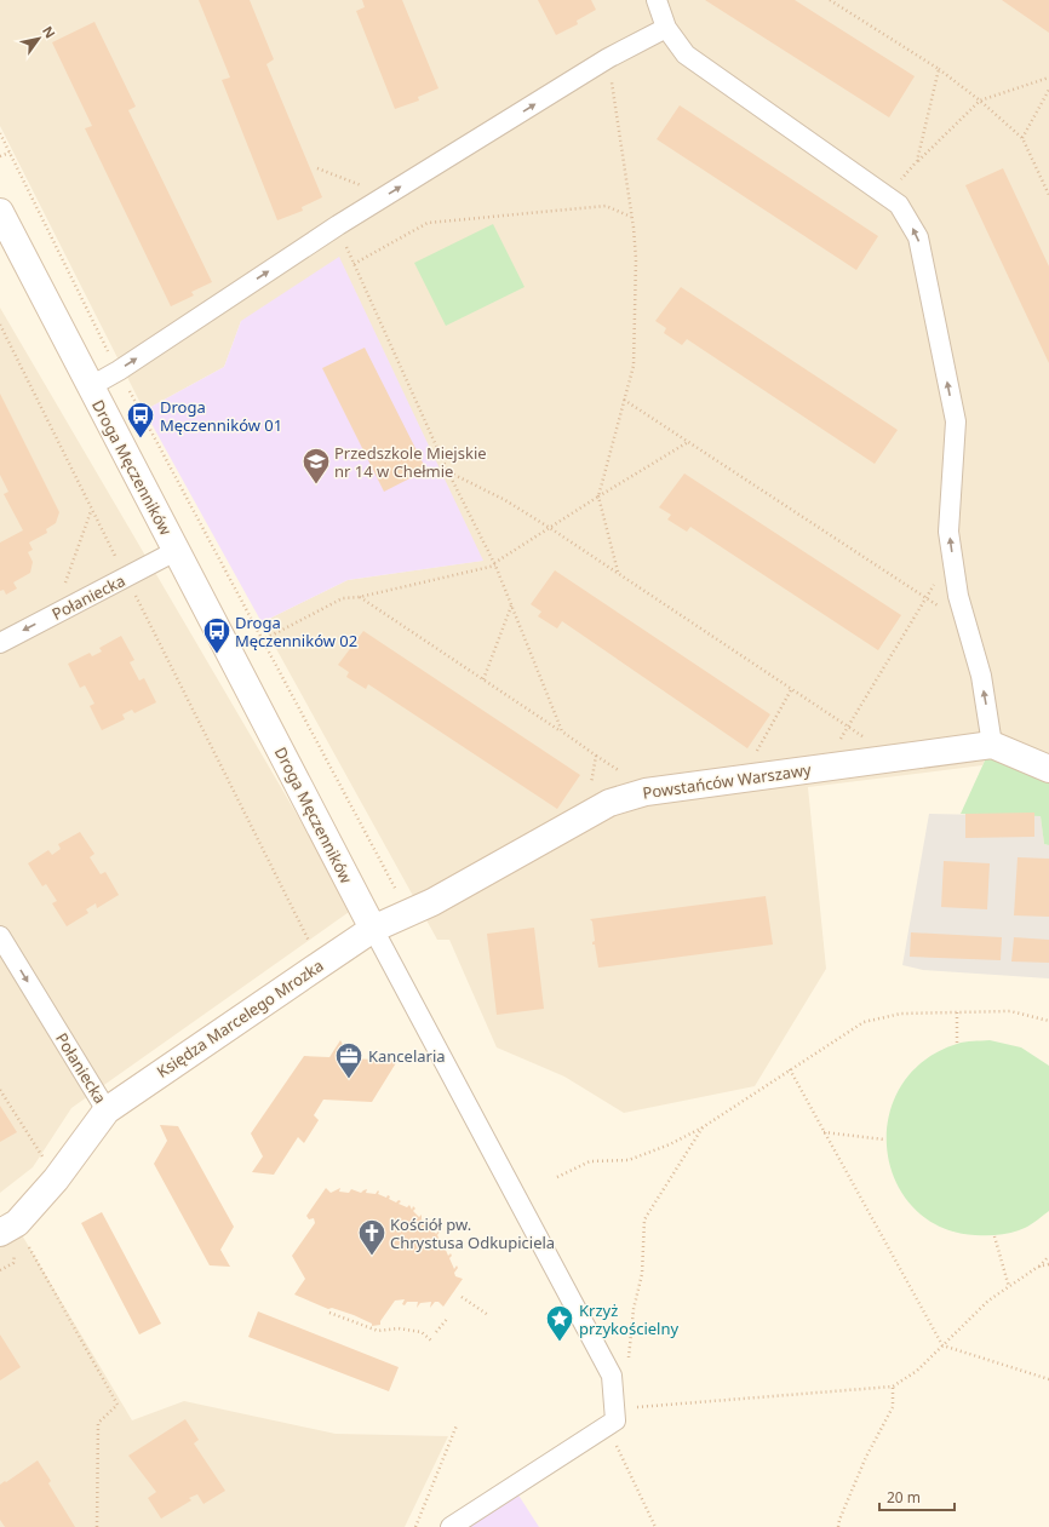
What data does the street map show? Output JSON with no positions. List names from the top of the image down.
{
  "streets": {
    "street": [
      "Droga Męczenników",
      "Połaniecka",
      "Powstańców Warszawy",
      "Księdza Marcelego Mrozka"
    ]
  },
  "crossings": [
    ["Droga Męczenników", "Połaniecka"],
    ["Droga Męczenników", "Powstańców Warszawy"],
    ["Droga Męczenników", "Księdza Marcelego Mrozka"],
    ["Połaniecka", "Księdza Marcelego Mrozka"],
    ["Powstańców Warszawy", "Księdza Marcelego Mrozka"]
  ],
  "places": {
    "bus stop": ["Droga Męczenników 01", "Droga Męczenników 02"],
    "school or university": ["Przedszkole Miejskie nr 14 w Chełmie"],
    "office": ["Kancelaria"],
    "church": ["Kościół pw. Chrystusa Odkupiciela"],
    "place": ["Krzyż przykościelny"]
  },
  "scale_bar": "20 m",
  "north": "top right"
}
